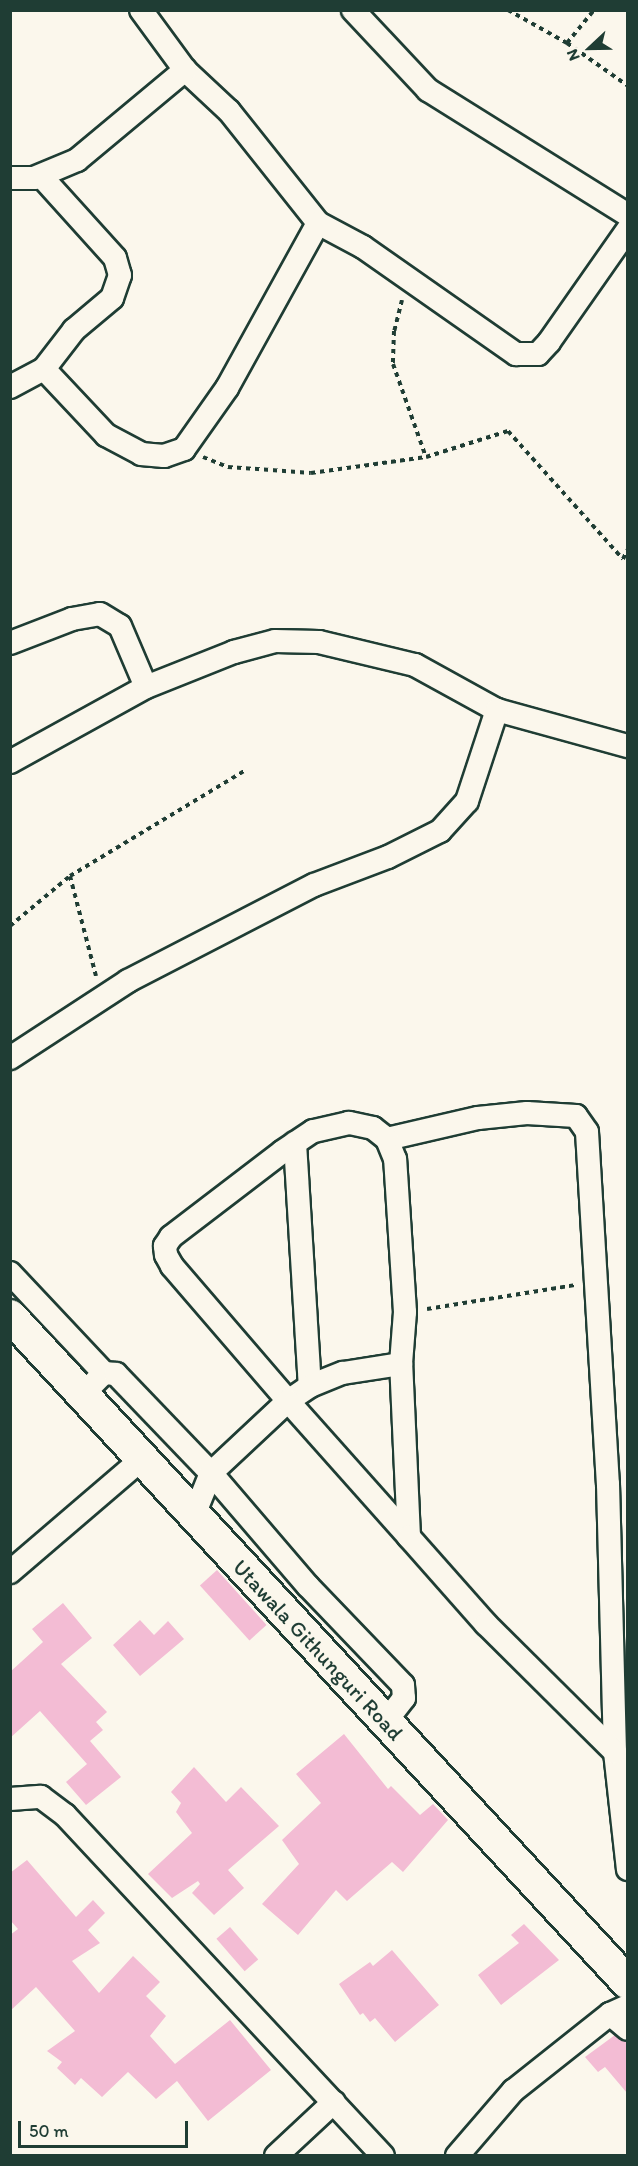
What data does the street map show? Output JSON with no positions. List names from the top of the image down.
{
  "streets": {
    "street": ["Utawala Githunguri Road"]
  },
  "scale_bar": "50 m",
  "north": "left"
}
